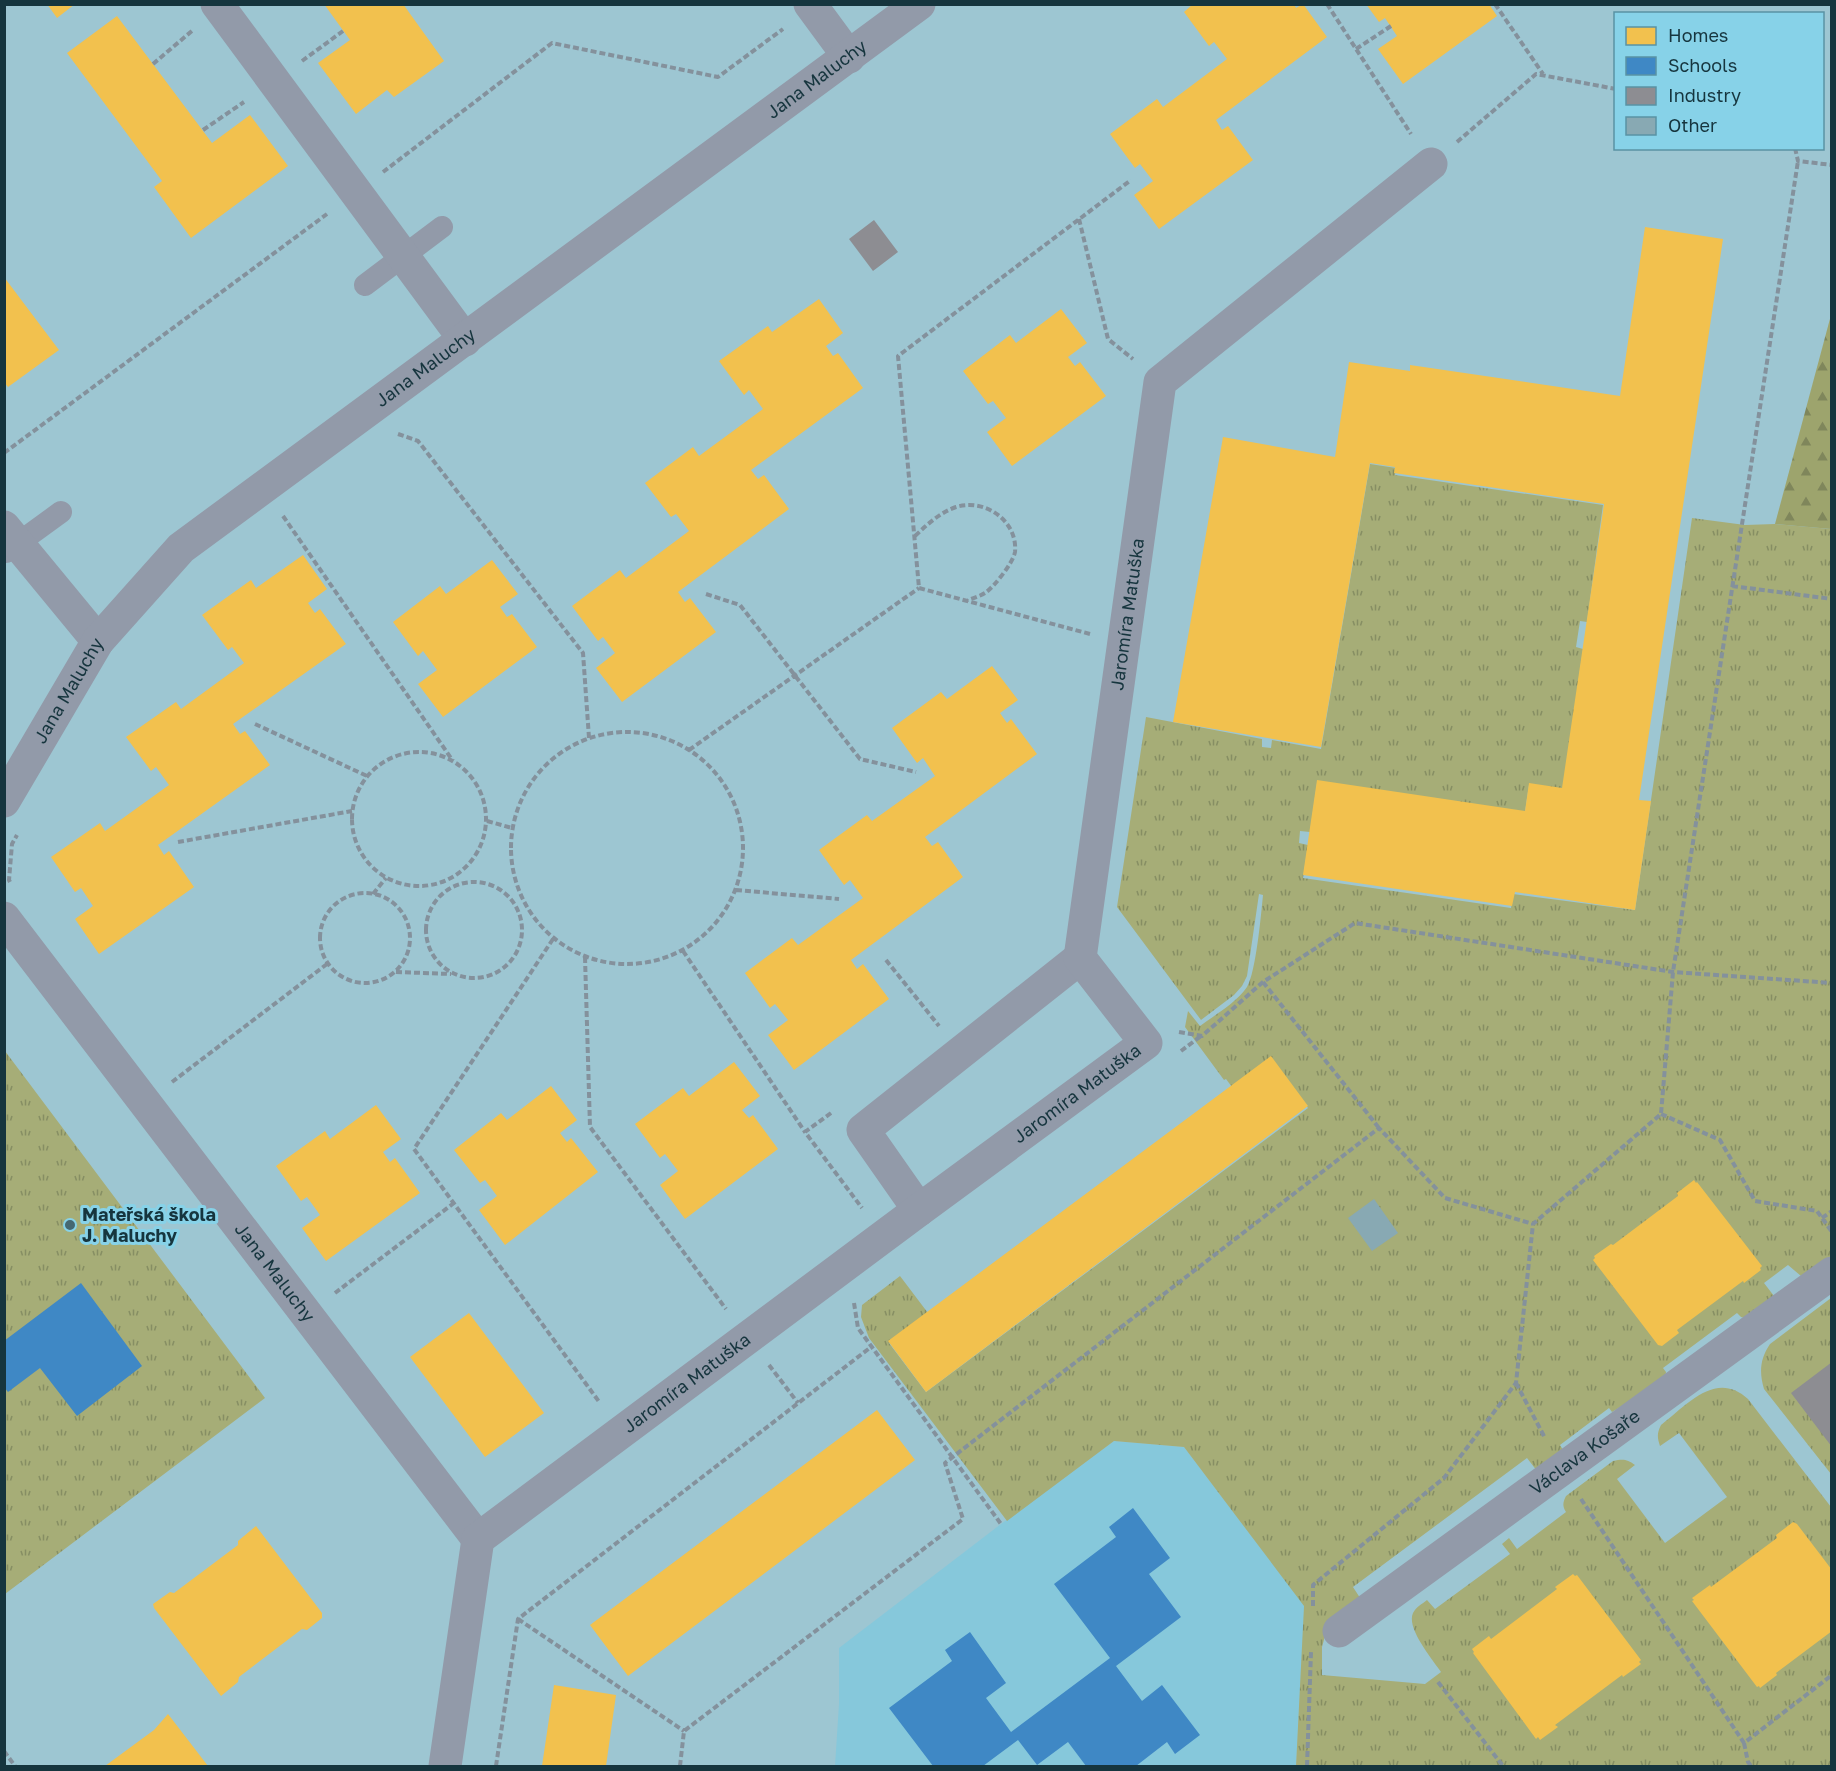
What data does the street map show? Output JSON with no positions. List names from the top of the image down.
{
  "streets": {
    "street": ["Jana Maluchy", "Jaromíra Matuška", "Václava Košaře"]
  },
  "crossings": [
    ["Jana Maluchy", "Jaromíra Matuška"]
  ],
  "places": ["Mateřská škola J. Maluchy"],
  "legend": [
    "Homes",
    "Schools",
    "Industry",
    "Other"
  ]
}
